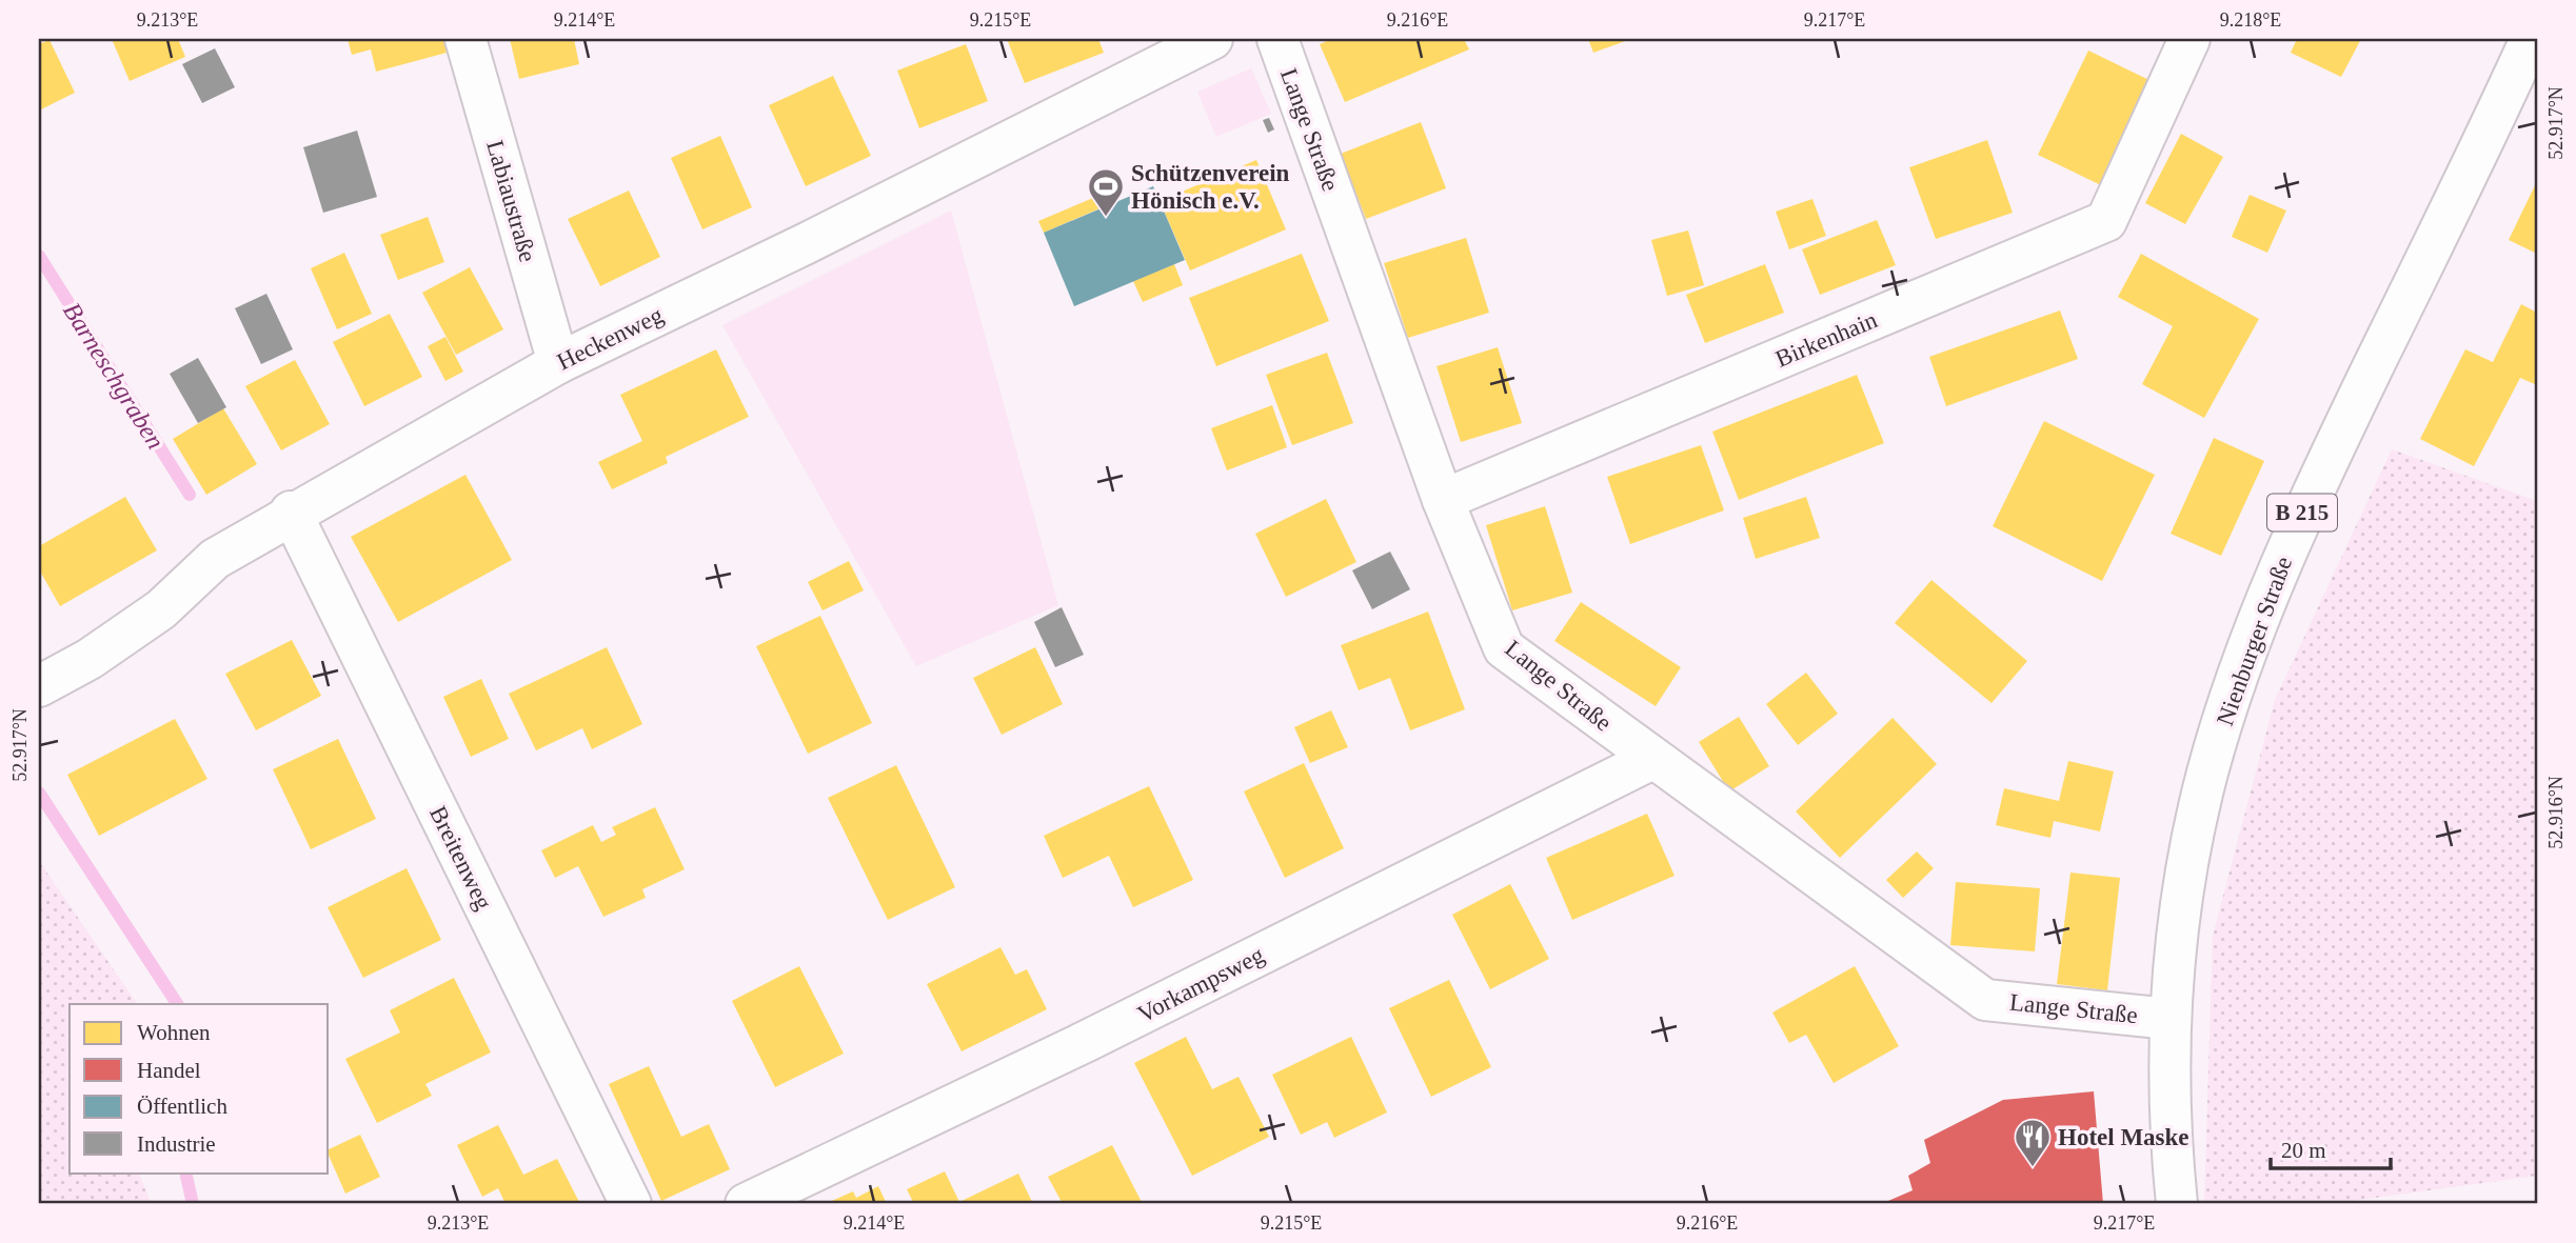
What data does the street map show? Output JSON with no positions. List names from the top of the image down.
{
  "streets": {
    "street": [
      "Lange Straße",
      "Labiaustraße",
      "Heckenweg",
      "Birkenhain",
      "B 215",
      "Nienburger Straße",
      "Breitenweg",
      "Vorkampsweg"
    ]
  },
  "crossings": [
    ["Lange Straße", "Birkenhain"],
    ["Lange Straße", "Nienburger Straße"],
    ["Lange Straße", "Vorkampsweg"],
    ["Labiaustraße", "Heckenweg"],
    ["Heckenweg", "Breitenweg"]
  ],
  "water": ["Barneschgraben"],
  "places": {
    "sports": ["Schützenverein Hönisch e.V."],
    "restaurant": ["Hotel Maske"]
  },
  "legend": [
    "Wohnen",
    "Handel",
    "Öffentlich",
    "Industrie"
  ],
  "scale_bar": "20 m",
  "coordinates": [
    "9.213°E",
    "9.214°E",
    "9.215°E",
    "9.216°E",
    "9.217°E",
    "9.218°E",
    "52.917°N",
    "52.916°N"
  ]
}
